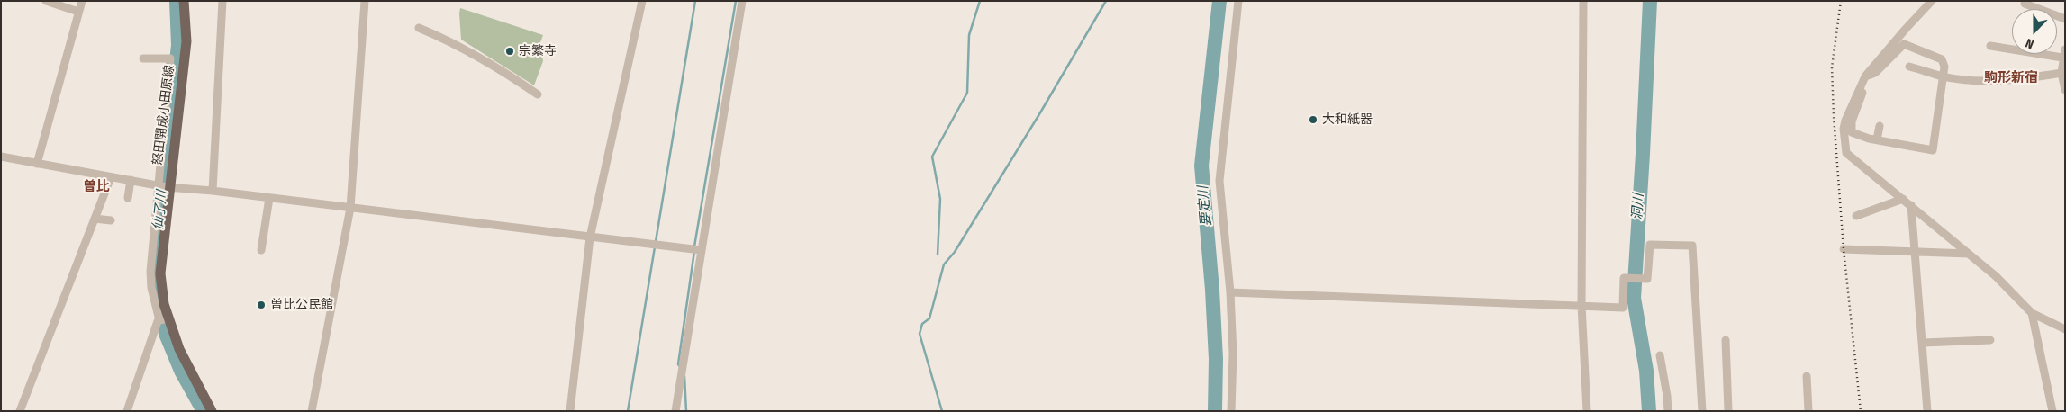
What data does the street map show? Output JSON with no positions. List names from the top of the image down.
{
  "streets": {
    "main road": ["怒田開成小田原線"]
  },
  "districts": ["駒形新宿", "曽比"],
  "water": ["要定川", "洞川", "仙了川"],
  "places": ["宗繁寺", "大和紙器", "曽比公民館"],
  "north": "bottom"
}
